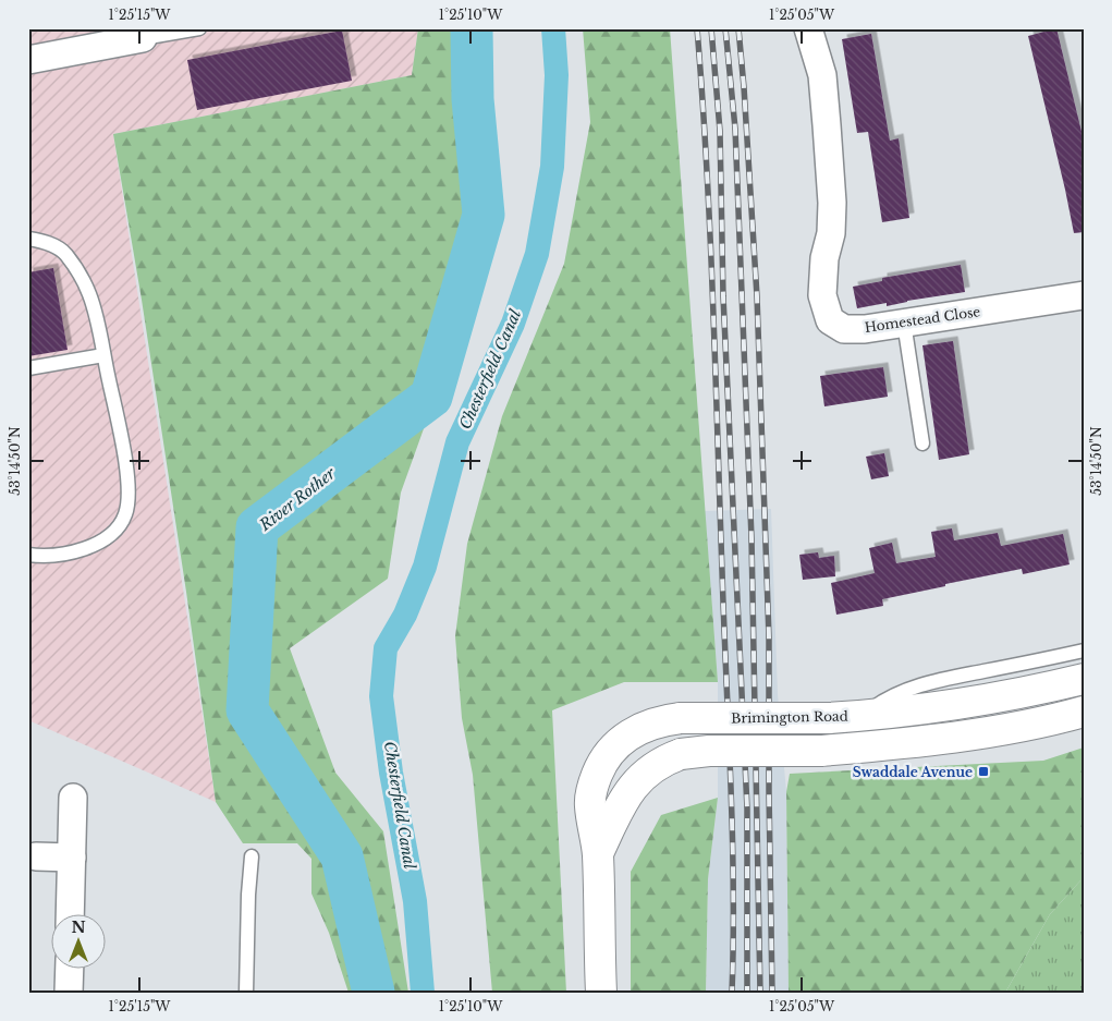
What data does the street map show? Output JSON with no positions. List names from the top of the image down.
{
  "streets": {
    "main road": ["Brimington Road"],
    "street": ["Homestead Close"]
  },
  "water": ["Chesterfield Canal", "River Rother"],
  "places": {
    "transit": ["Swaddale Avenue"]
  },
  "north": "top",
  "coordinates": [
    "1°25'15\"W",
    "1°25'10\"W",
    "1°25'05\"W",
    "53°14'50\"N"
  ]
}
